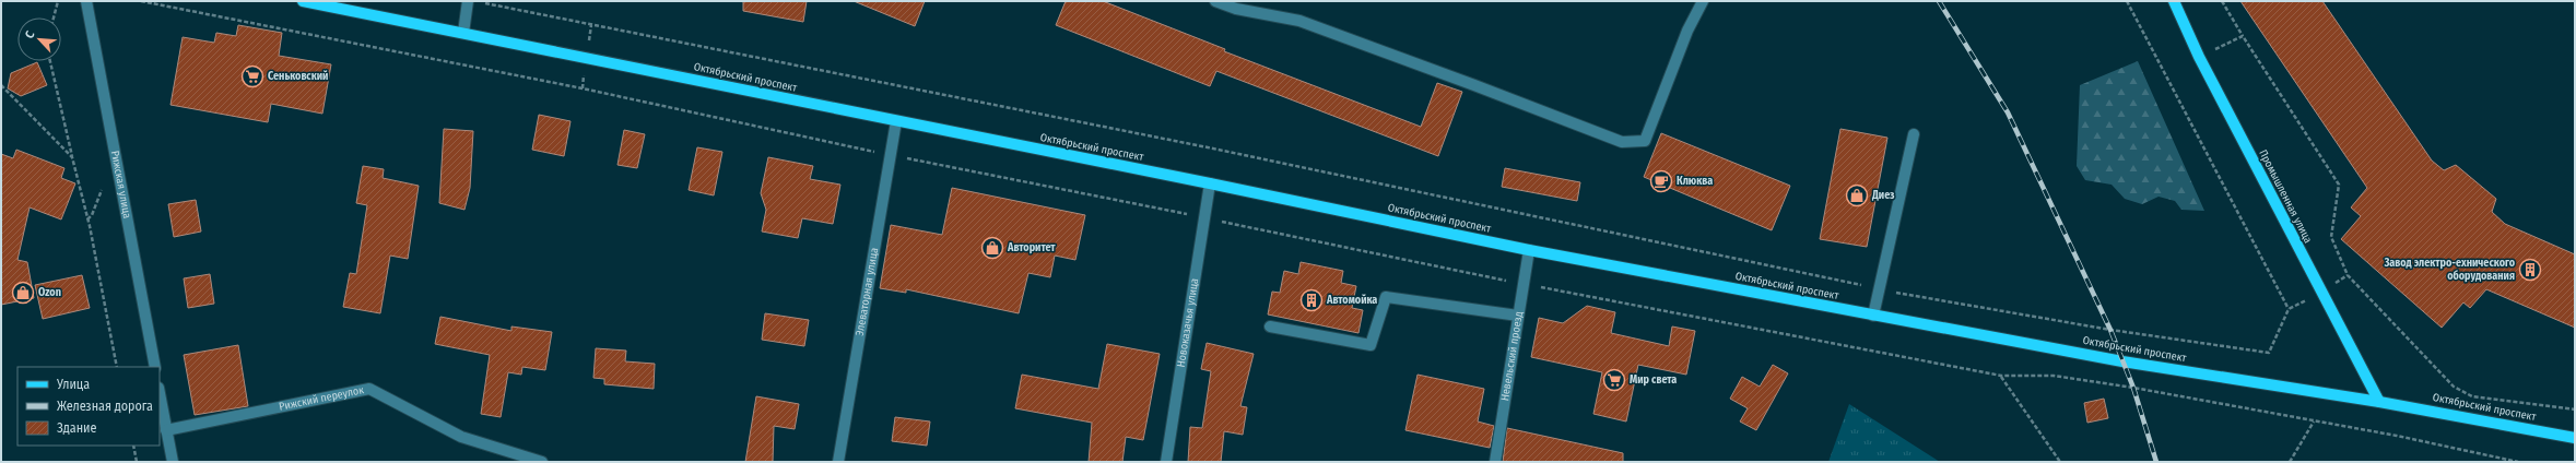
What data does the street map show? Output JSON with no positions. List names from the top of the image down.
{
  "streets": {
    "main road": ["Октябрьский проспект", "Промышленная улица"],
    "street": [
      "Рижская улица",
      "Элеваторная улица",
      "Новоказачья улица",
      "Невельский проезд",
      "Рижский переулок"
    ]
  },
  "crossings": [
    ["Октябрьский проспект", "Промышленная улица"],
    ["Октябрьский проспект", "Элеваторная улица"],
    ["Октябрьский проспект", "Новоказачья улица"],
    ["Октябрьский проспект", "Невельский проезд"]
  ],
  "places": {
    "supermarket": ["Сеньковский", "Мир света"],
    "cafe": ["Клюква"],
    "shop": ["Диез", "Авторитет", "Ozon"],
    "building": ["Завод электро-ехнического оборудования", "Автомойка"]
  },
  "legend": ["Улица", "Железная дорога", "Здание"],
  "north": "top left"
}
